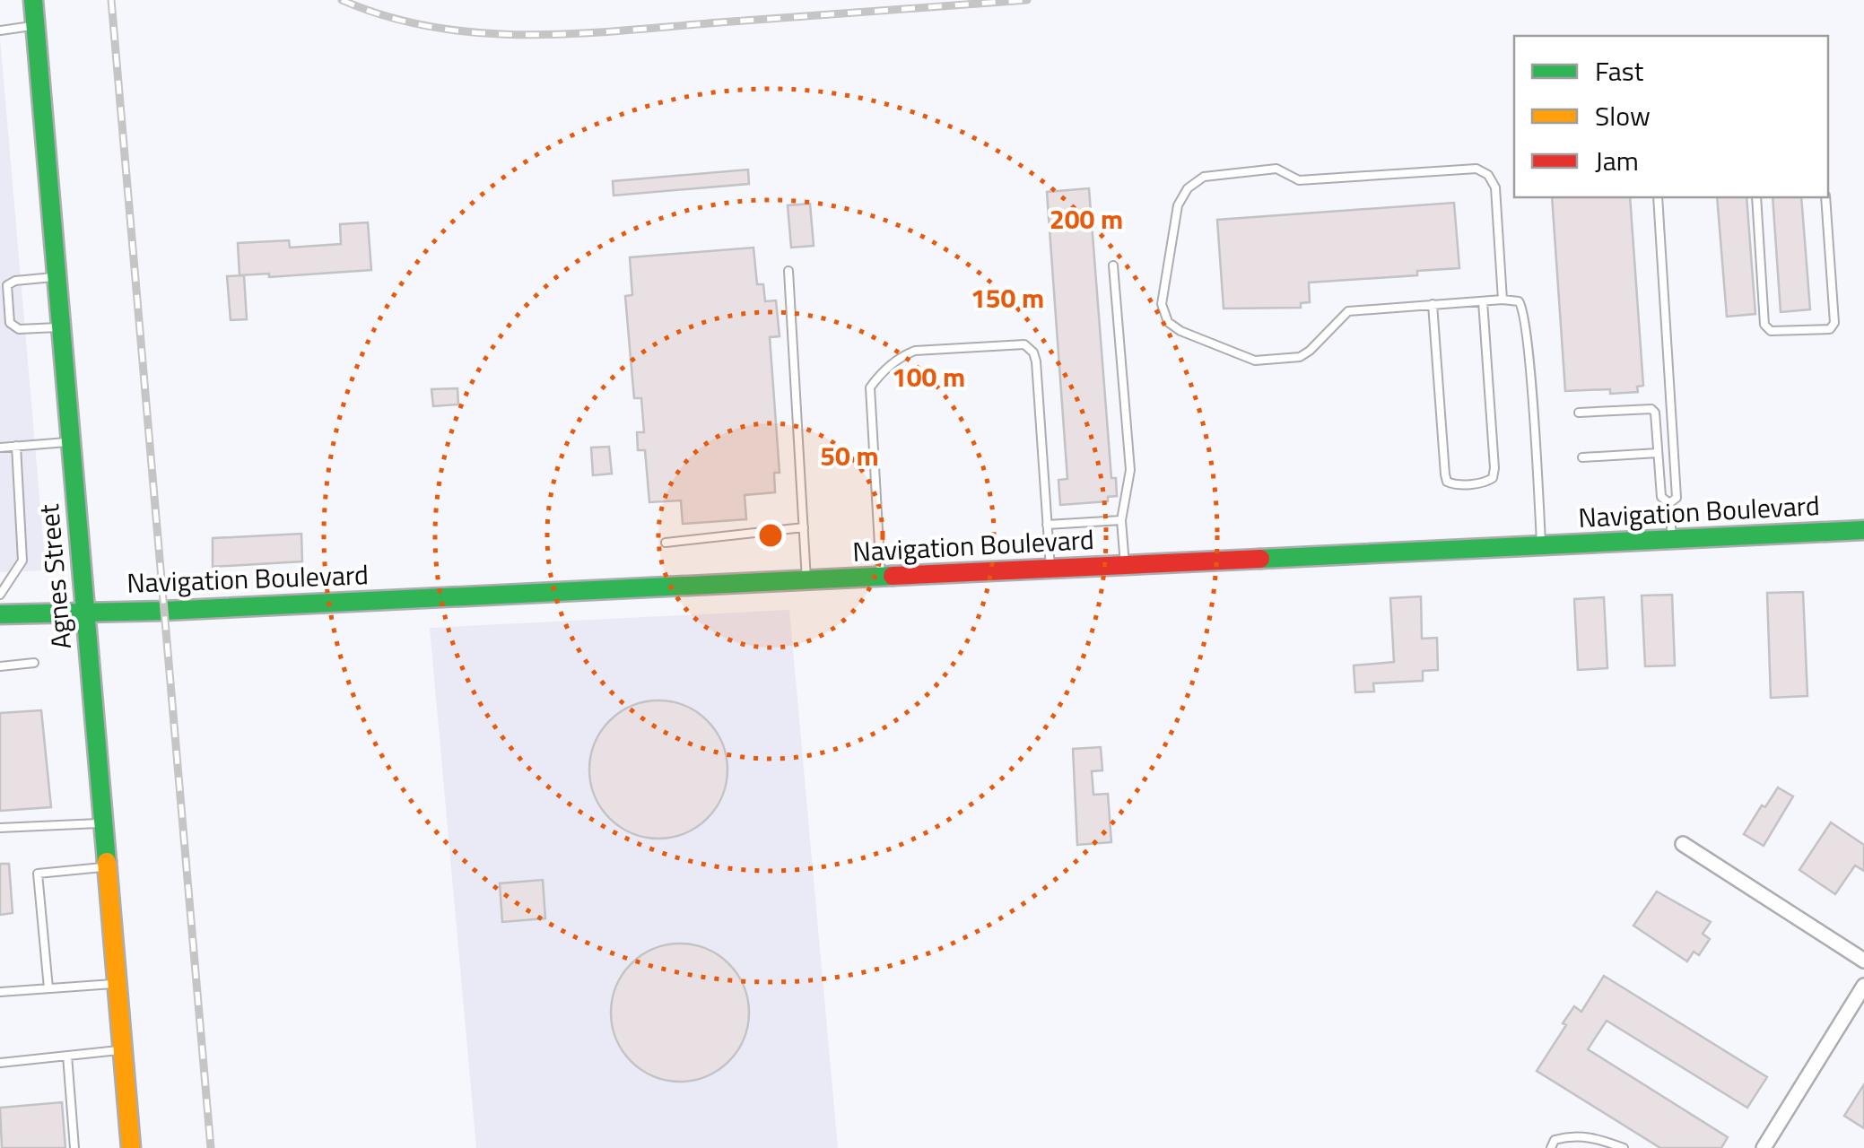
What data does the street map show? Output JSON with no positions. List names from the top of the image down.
{
  "streets": {
    "street": ["Navigation Boulevard", "Agnes Street"]
  },
  "crossings": [
    ["Navigation Boulevard", "Agnes Street"]
  ],
  "legend": ["Fast", "Slow", "Jam"],
  "rings": [
    "200 m",
    "150 m",
    "100 m",
    "50 m"
  ]
}
